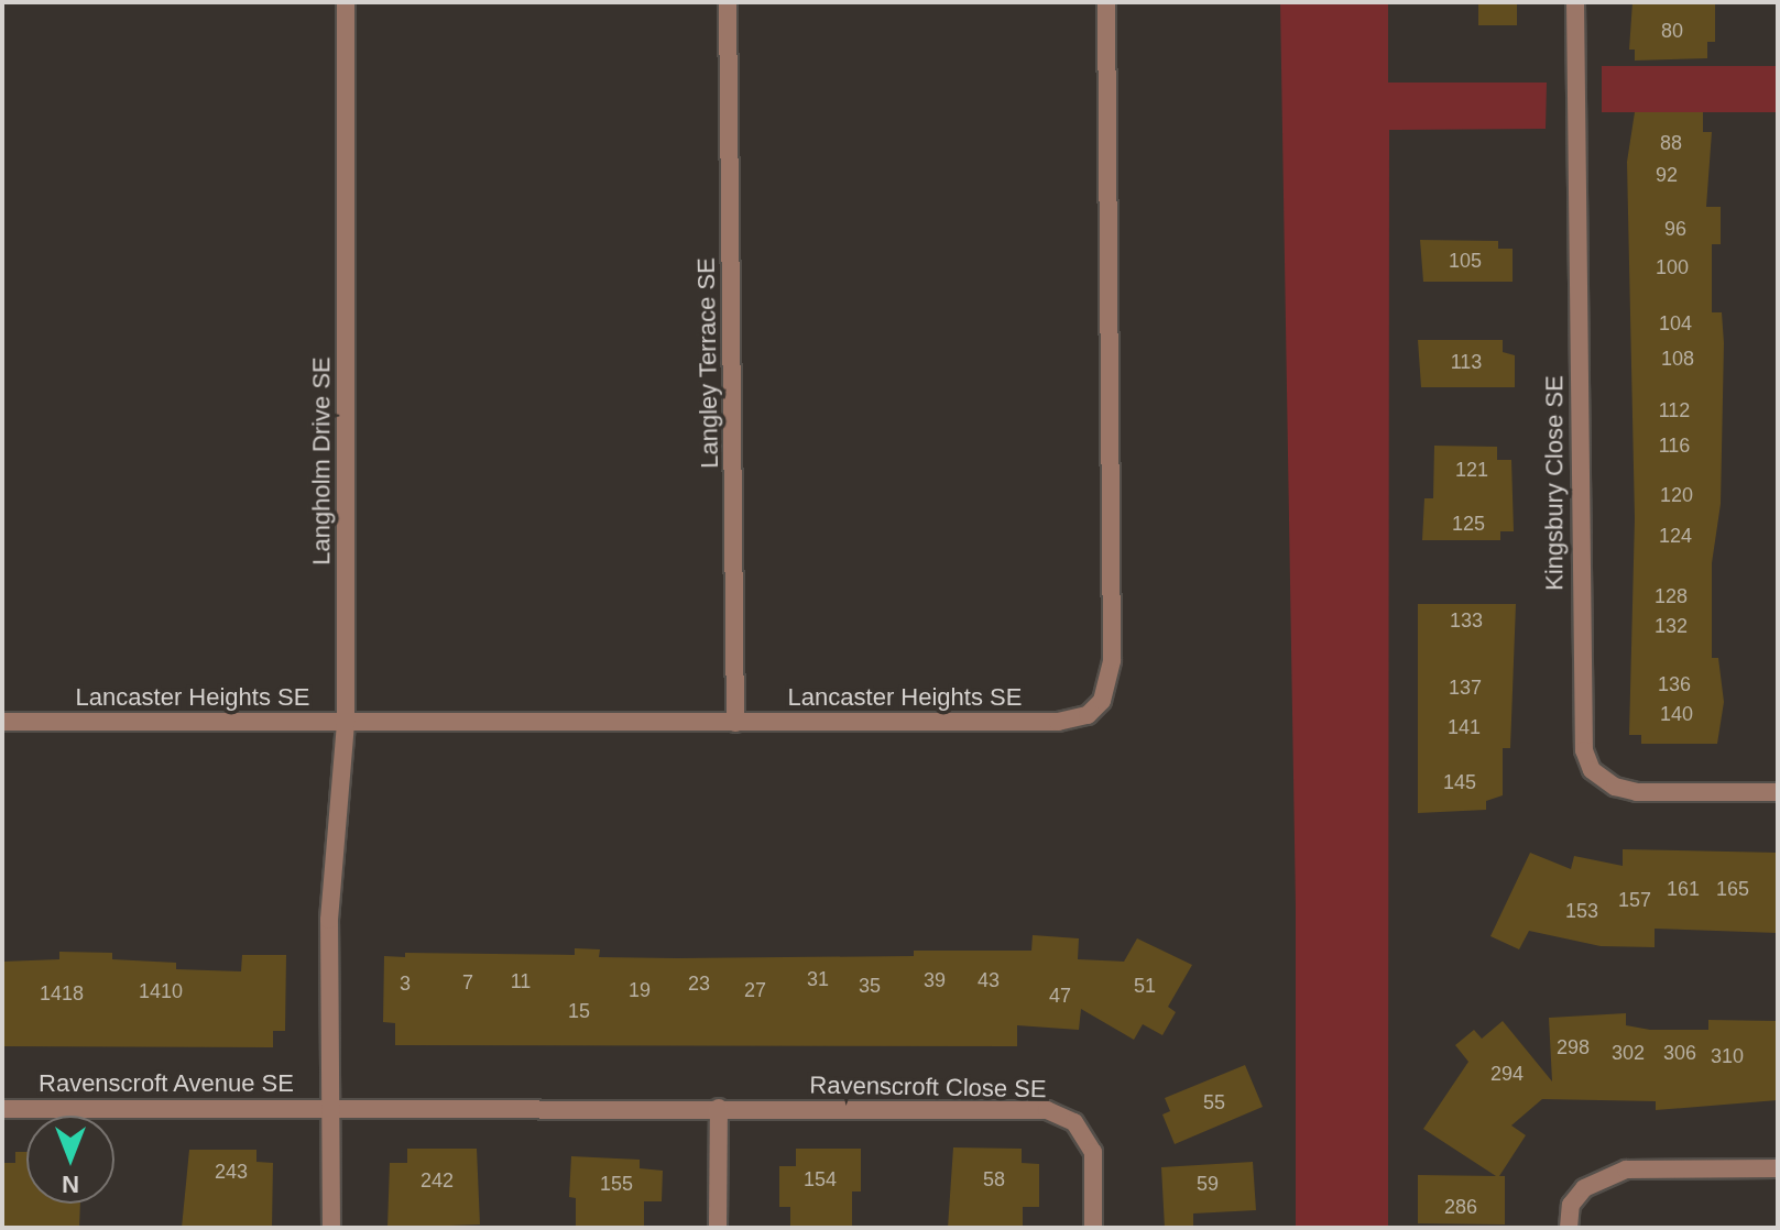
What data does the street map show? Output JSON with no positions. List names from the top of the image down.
{
  "streets": {
    "street": [
      "Langley Terrace SE",
      "Langholm Drive SE",
      "Kingsbury Close SE",
      "Lancaster Heights SE",
      "Ravenscroft Avenue SE",
      "Ravenscroft Close SE"
    ]
  },
  "crossings": [
    ["Langley Terrace SE", "Lancaster Heights SE"],
    ["Langholm Drive SE", "Lancaster Heights SE"],
    ["Langholm Drive SE", "Ravenscroft Avenue SE"],
    ["Langholm Drive SE", "Ravenscroft Close SE"],
    ["Ravenscroft Avenue SE", "Ravenscroft Close SE"]
  ],
  "house_numbers": [
    "80",
    "88",
    "92",
    "96",
    "105",
    "100",
    "104",
    "108",
    "113",
    "112",
    "116",
    "121",
    "120",
    "125",
    "124",
    "128",
    "133",
    "132",
    "136",
    "137",
    "140",
    "141",
    "145",
    "161",
    "165",
    "157",
    "153",
    "31",
    "39",
    "43",
    "11",
    "7",
    "3",
    "23",
    "35",
    "51",
    "19",
    "27",
    "1410",
    "1418",
    "47",
    "15",
    "298",
    "302",
    "306",
    "310",
    "294",
    "55",
    "243",
    "154",
    "58",
    "242",
    "155",
    "59",
    "286"
  ],
  "north": "bottom"
}
